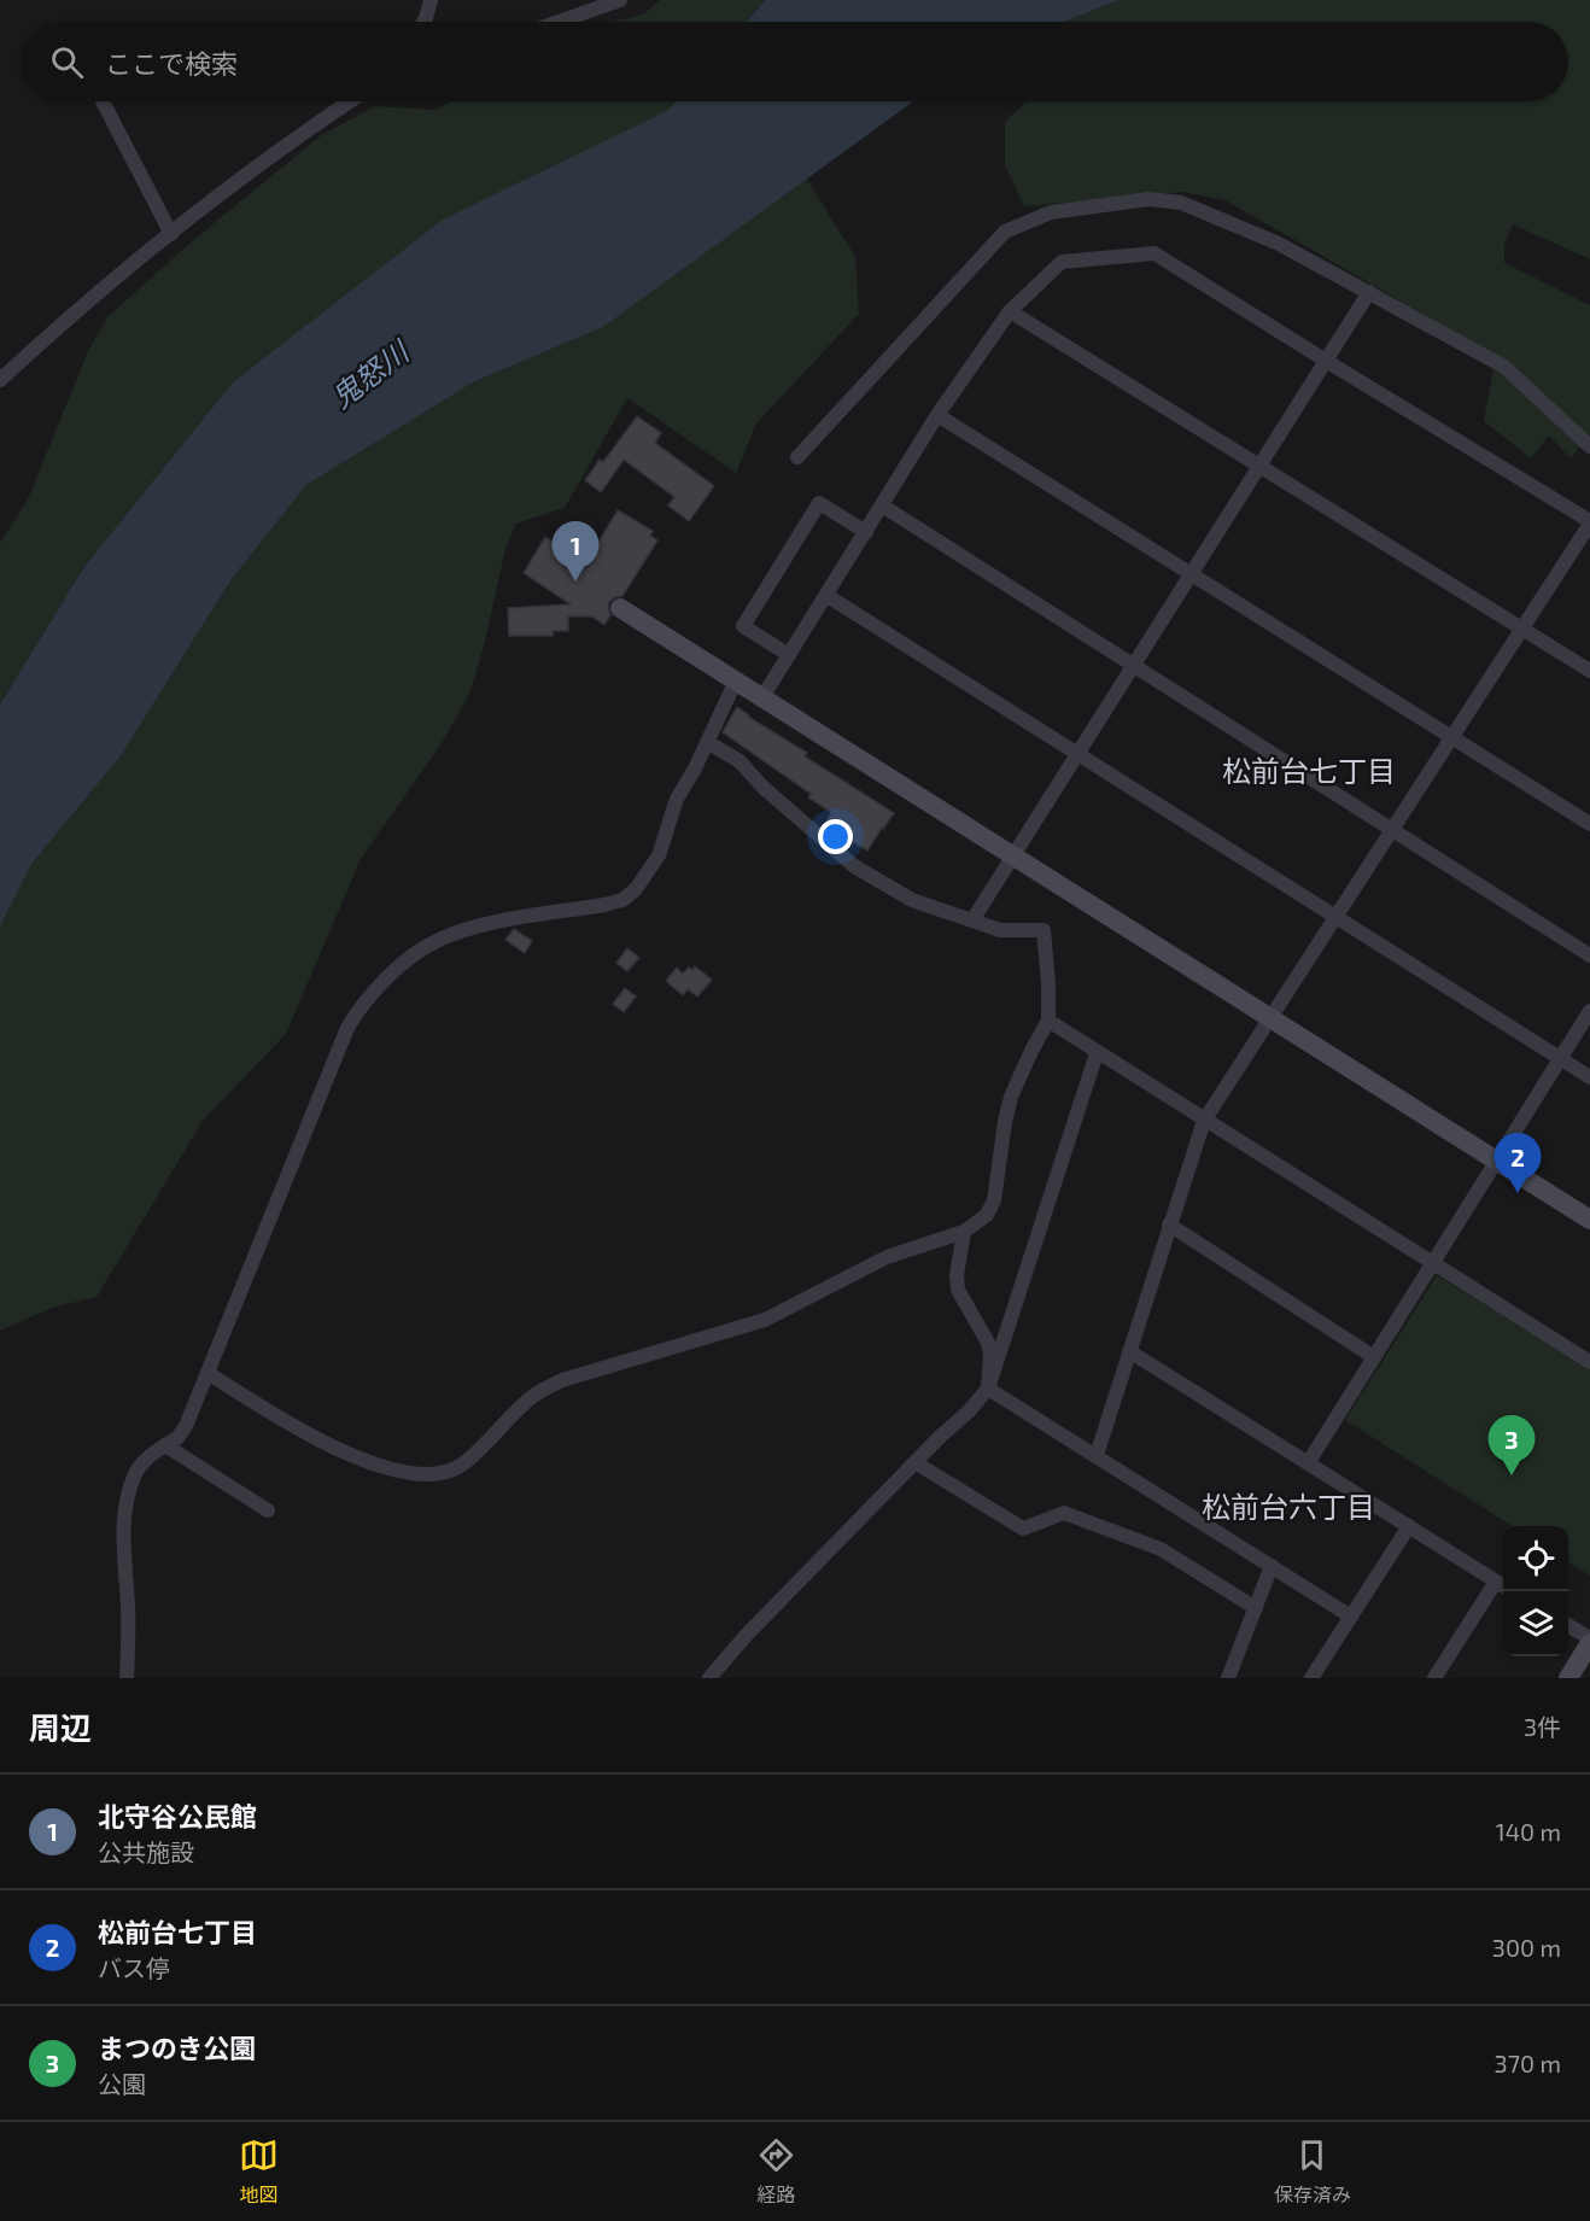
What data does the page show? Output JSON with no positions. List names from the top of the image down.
{
  "districts": ["松前台七丁目", "松前台六丁目"],
  "water": ["鬼怒川"],
  "page": {
    "search": "ここで検索",
    "pins": ["1", "2", "3"],
    "heading": ["周辺", "3件"],
    "list": [
      {
        "mark": "1",
        "name": "北守谷公民館",
        "note": "公共施設",
        "value": "140 m"
      },
      {
        "mark": "2",
        "name": "松前台七丁目",
        "note": "バス停",
        "value": "300 m"
      },
      {
        "mark": "3",
        "name": "まつのき公園",
        "note": "公園",
        "value": "370 m"
      }
    ],
    "nav": ["地図", "経路", "保存済み"]
  }
}
